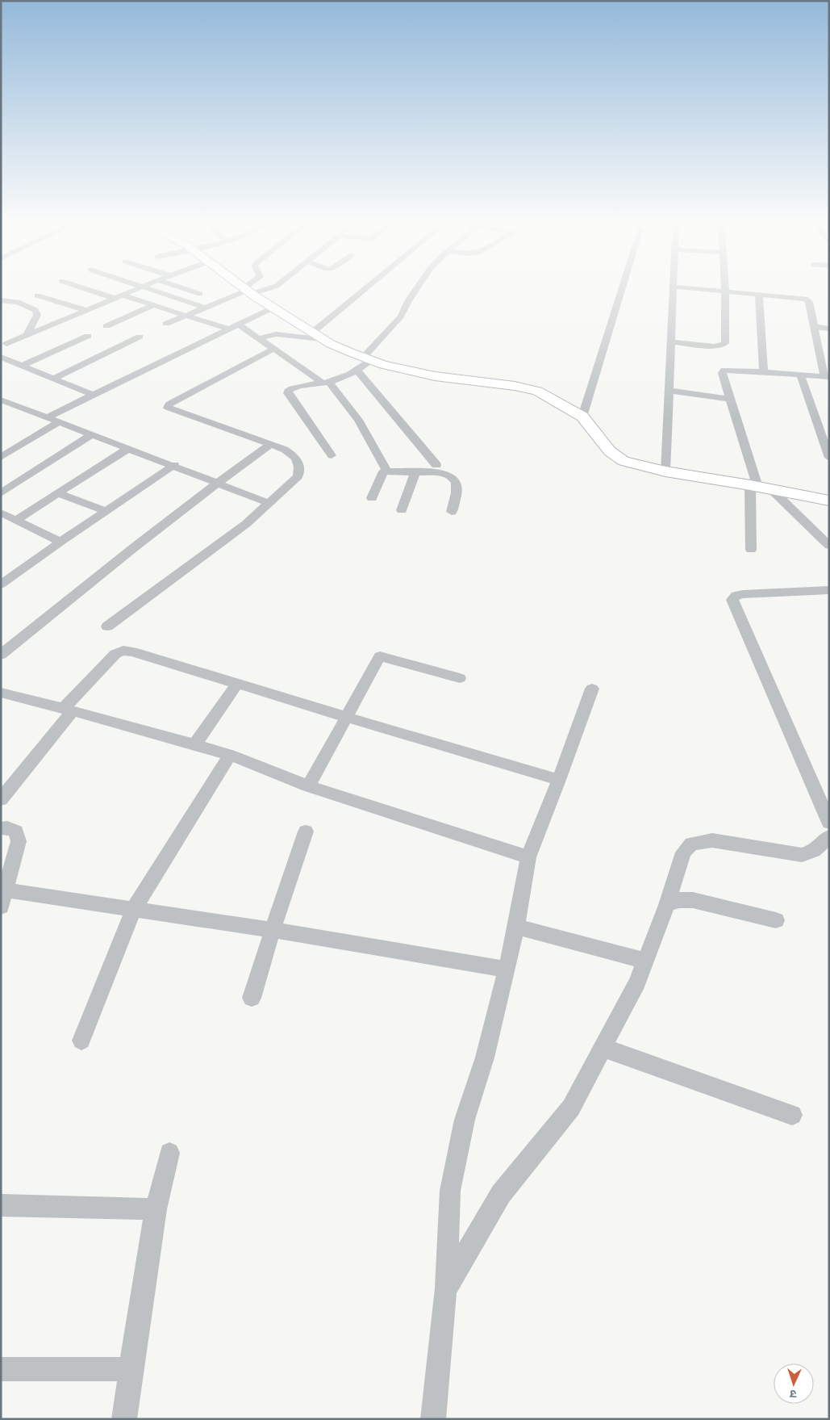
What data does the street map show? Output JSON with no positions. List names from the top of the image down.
{
  "north": "bottom"
}
